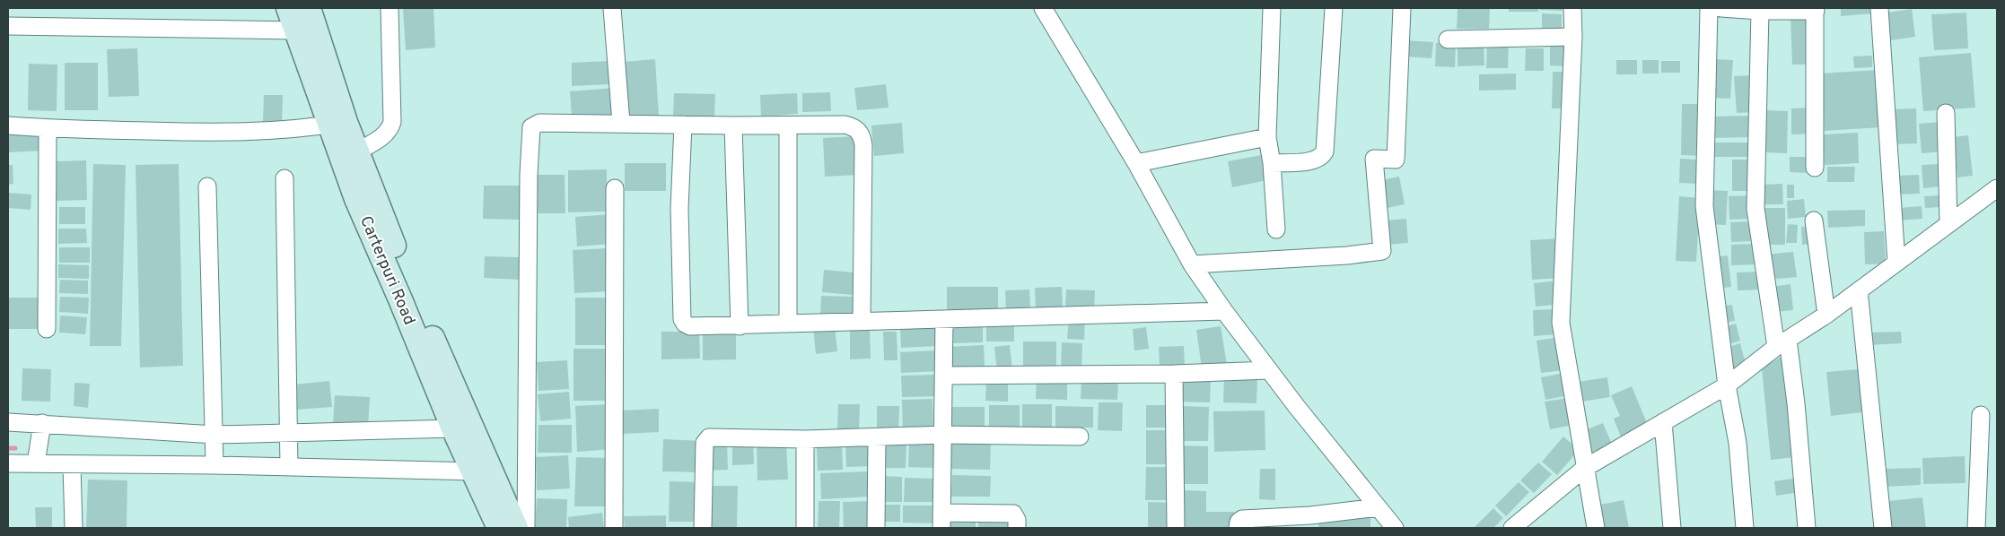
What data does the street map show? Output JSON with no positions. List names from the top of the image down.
{
  "streets": {
    "main road": ["Carterpuri Road"]
  }
}
